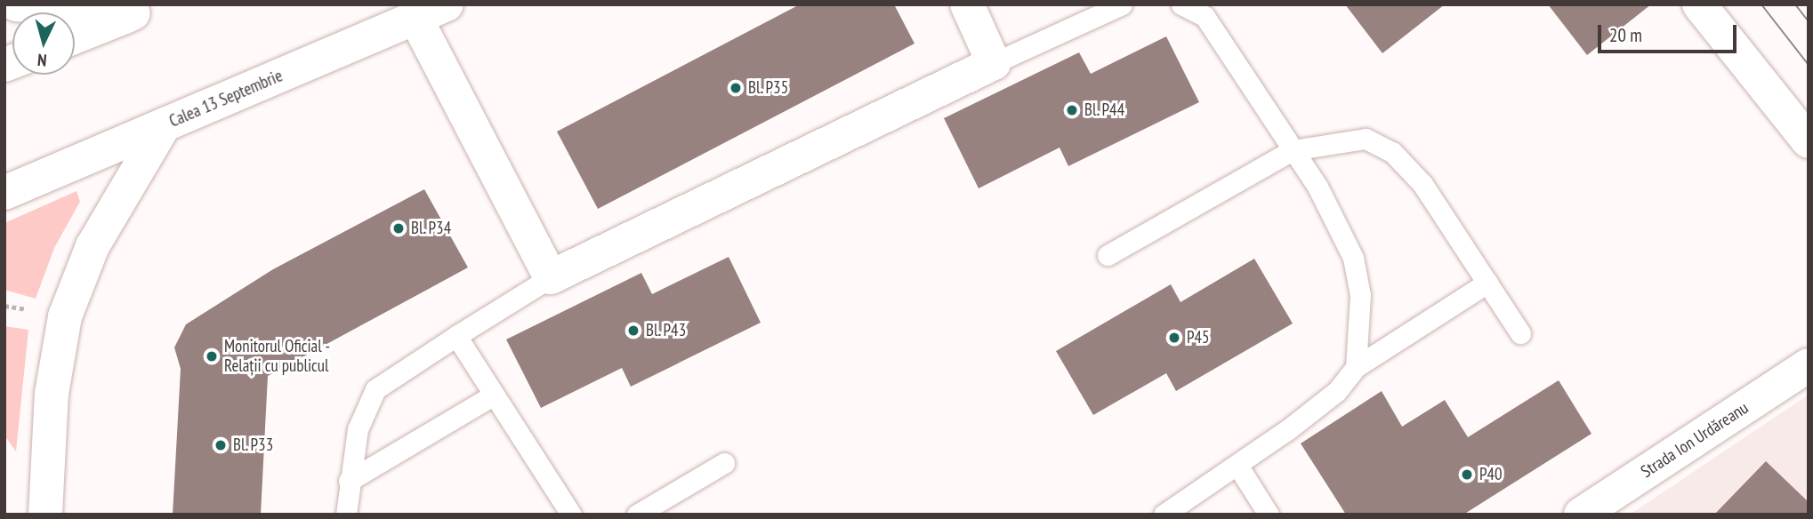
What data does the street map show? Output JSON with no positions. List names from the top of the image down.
{
  "streets": {
    "street": ["Calea 13 Septembrie", "Strada Ion Urdăreanu"]
  },
  "places": [
    "Bl. P35",
    "Bl. P44",
    "Bl. P34",
    "Bl. P43",
    "P45",
    "Monitorul Oficial - Relații cu publicul",
    "Bl. P33",
    "P40"
  ],
  "scale_bar": "20 m",
  "north": "bottom"
}
